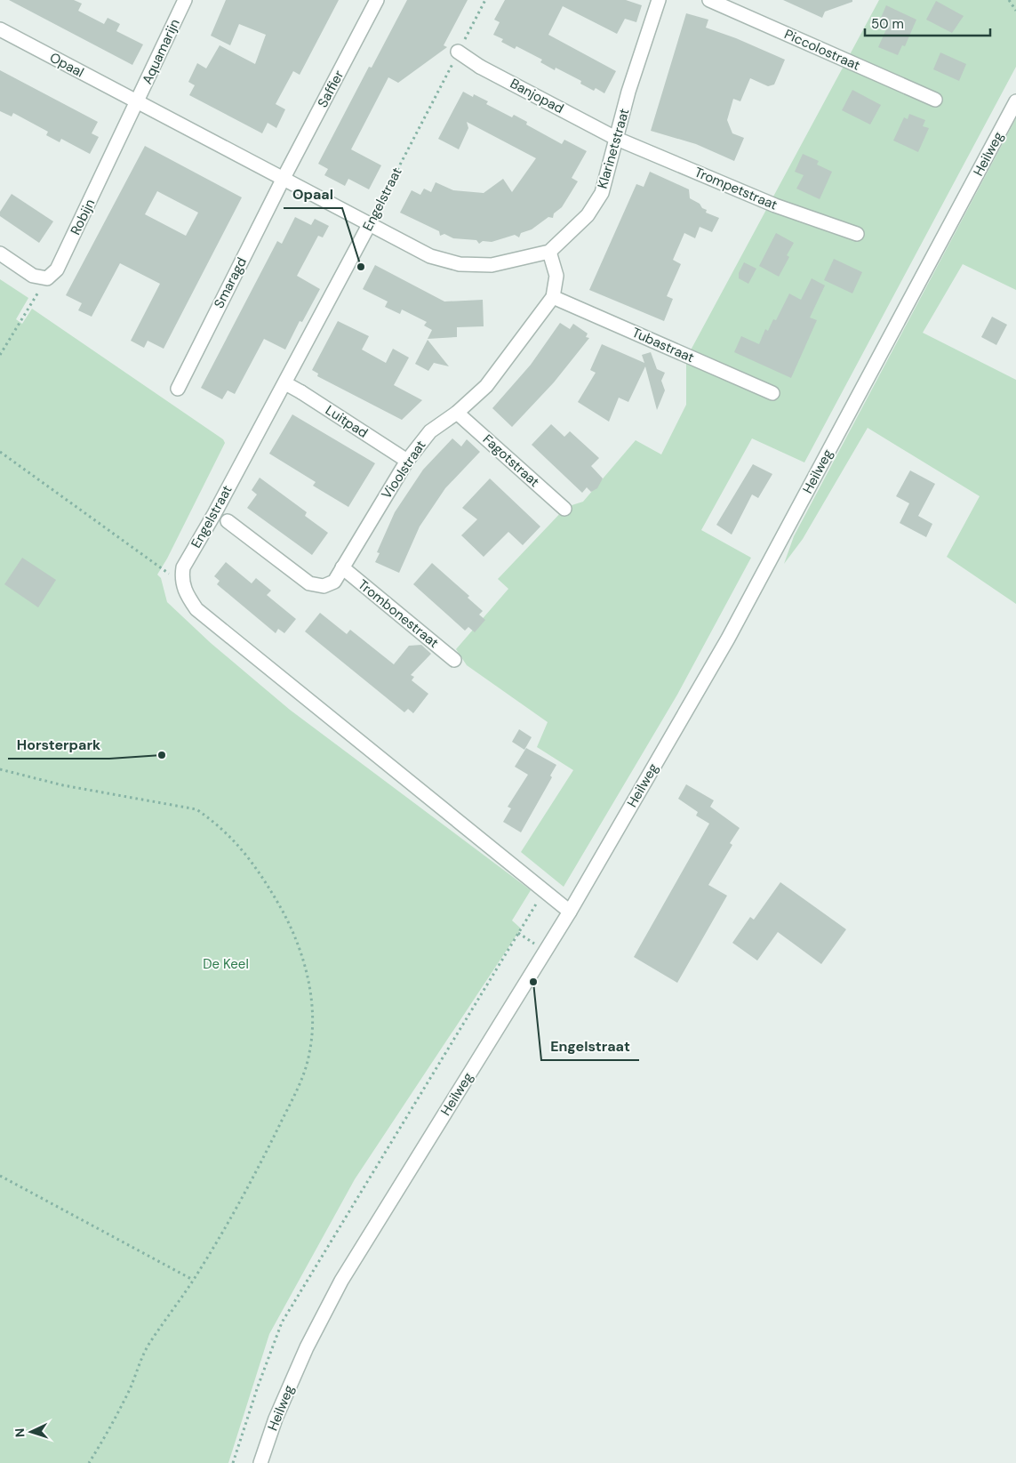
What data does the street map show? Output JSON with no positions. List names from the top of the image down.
{
  "streets": {
    "street": [
      "Piccolostraat",
      "Aquamarijn",
      "Opaal",
      "Saffier",
      "Banjopad",
      "Klarinetstraat",
      "Heilweg",
      "Trompetstraat",
      "Engelstraat",
      "Robijn",
      "Smaragd",
      "Tubastraat",
      "Luitpad",
      "Fagotstraat",
      "Vioolstraat",
      "Trombonestraat"
    ]
  },
  "crossings": [
    ["Aquamarijn", "Opaal"],
    ["Aquamarijn", "Robijn"],
    ["Opaal", "Saffier"],
    ["Opaal", "Engelstraat"],
    ["Opaal", "Robijn"],
    ["Opaal", "Smaragd"],
    ["Saffier", "Smaragd"],
    ["Banjopad", "Klarinetstraat"],
    ["Banjopad", "Trompetstraat"],
    ["Banjopad", "Engelstraat"],
    ["Klarinetstraat", "Trompetstraat"],
    ["Klarinetstraat", "Vioolstraat"],
    ["Engelstraat", "Luitpad"],
    ["Engelstraat", "Vioolstraat"],
    ["Tubastraat", "Vioolstraat"],
    ["Luitpad", "Vioolstraat"],
    ["Fagotstraat", "Vioolstraat"],
    ["Vioolstraat", "Trombonestraat"]
  ],
  "parks": ["De Keel"],
  "places": ["Opaal", "Horsterpark", "Engelstraat"],
  "scale_bar": "50 m",
  "north": "left"
}
